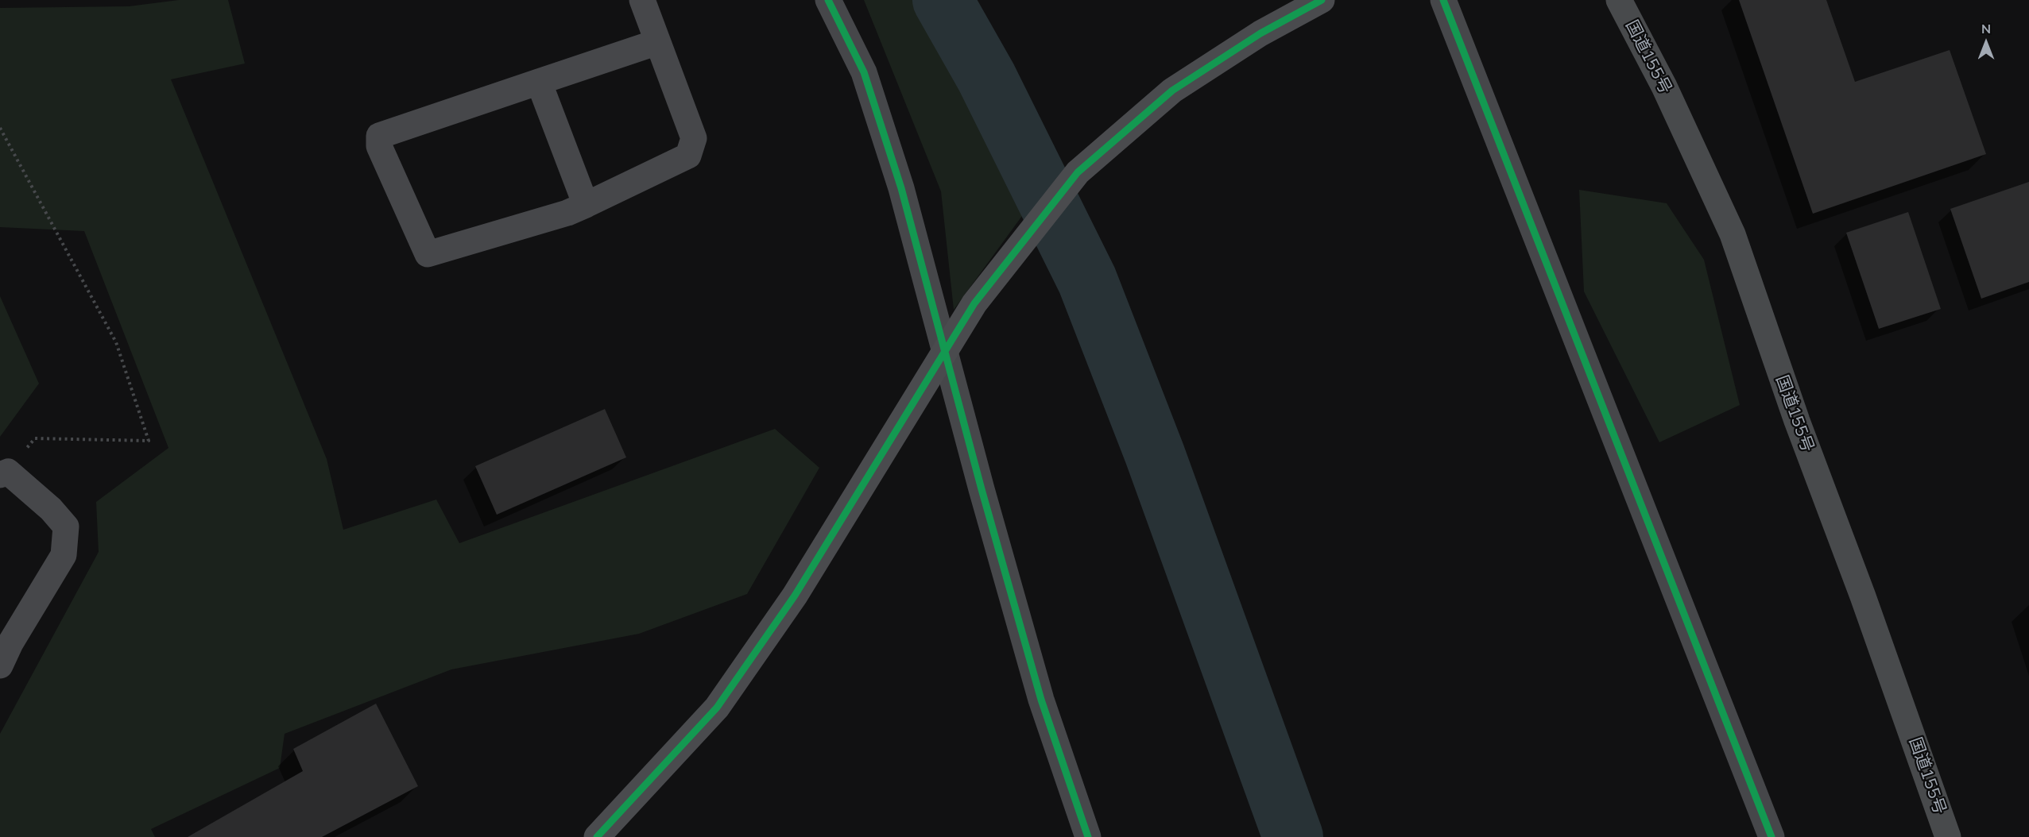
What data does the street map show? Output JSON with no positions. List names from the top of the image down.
{
  "streets": {
    "highway": ["国道155号"]
  },
  "north": "top"
}
